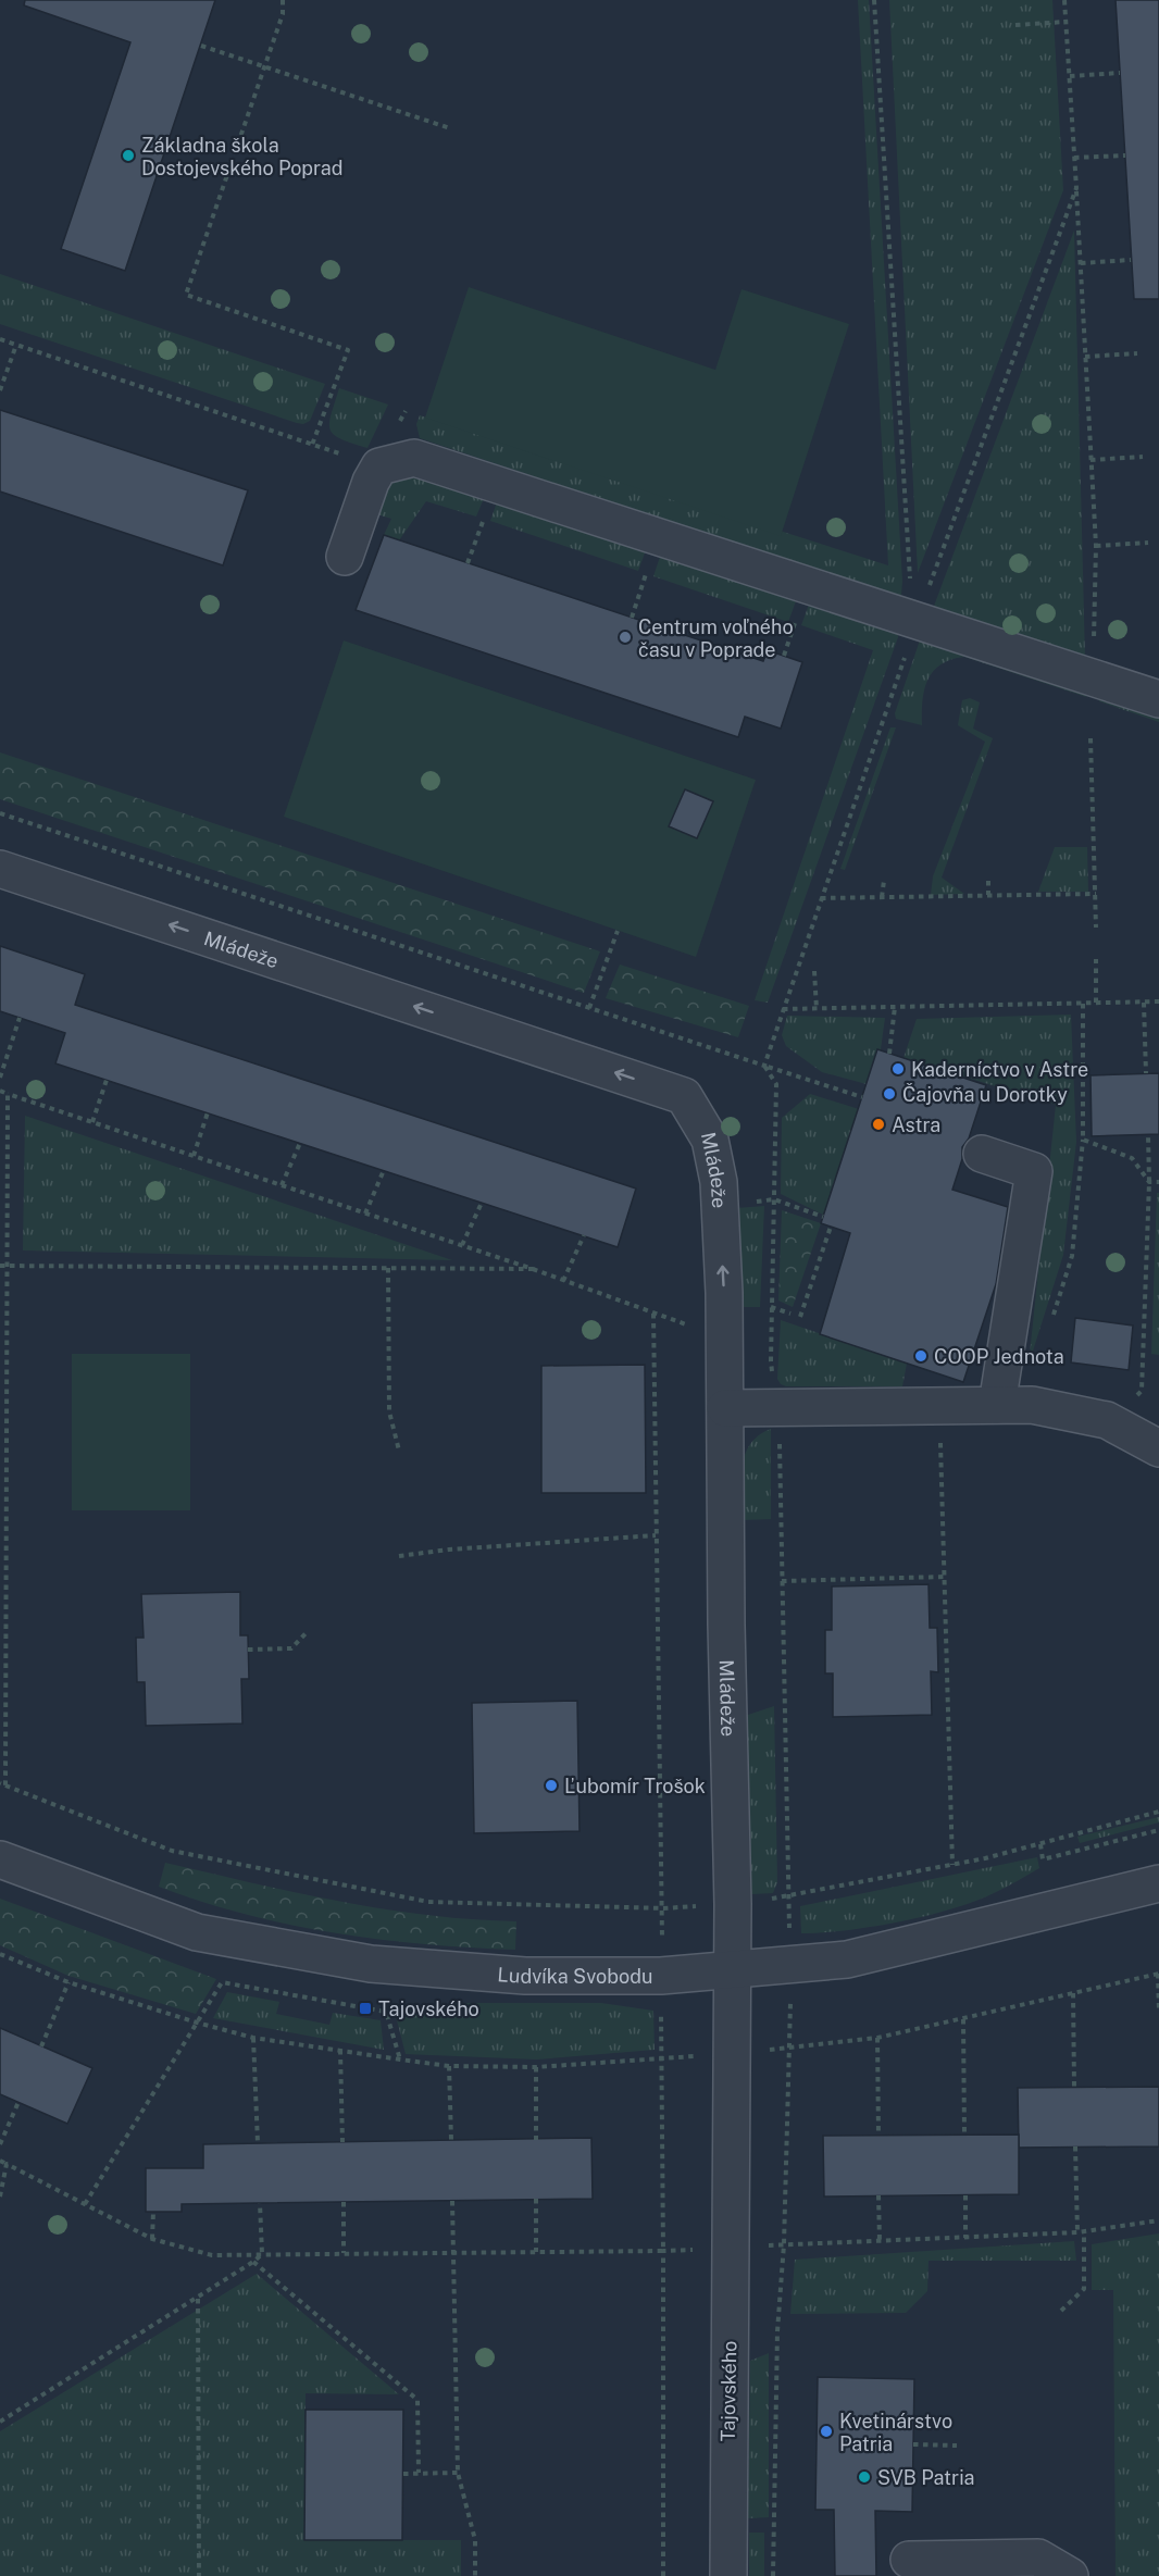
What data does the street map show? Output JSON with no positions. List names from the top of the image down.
{
  "streets": {
    "street": ["Mládeže", "Ludvíka Svobodu", "Tajovského"]
  },
  "crossings": [
    ["Mládeže", "Ludvíka Svobodu"],
    ["Mládeže", "Tajovského"],
    ["Ludvíka Svobodu", "Tajovského"]
  ],
  "one_way": ["Mládeže"],
  "places": {
    "other": [
      "Základna škola Dostojevského Poprad",
      "Centrum voľného času v Poprade",
      "Kaderníctvo v Astre",
      "Čajovňa u Dorotky",
      "Astra",
      "COOP Jednota",
      "Ľubomír Trošok",
      "Kvetinárstvo Patria",
      "SVB Patria"
    ],
    "transit": ["Tajovského"]
  }
}
